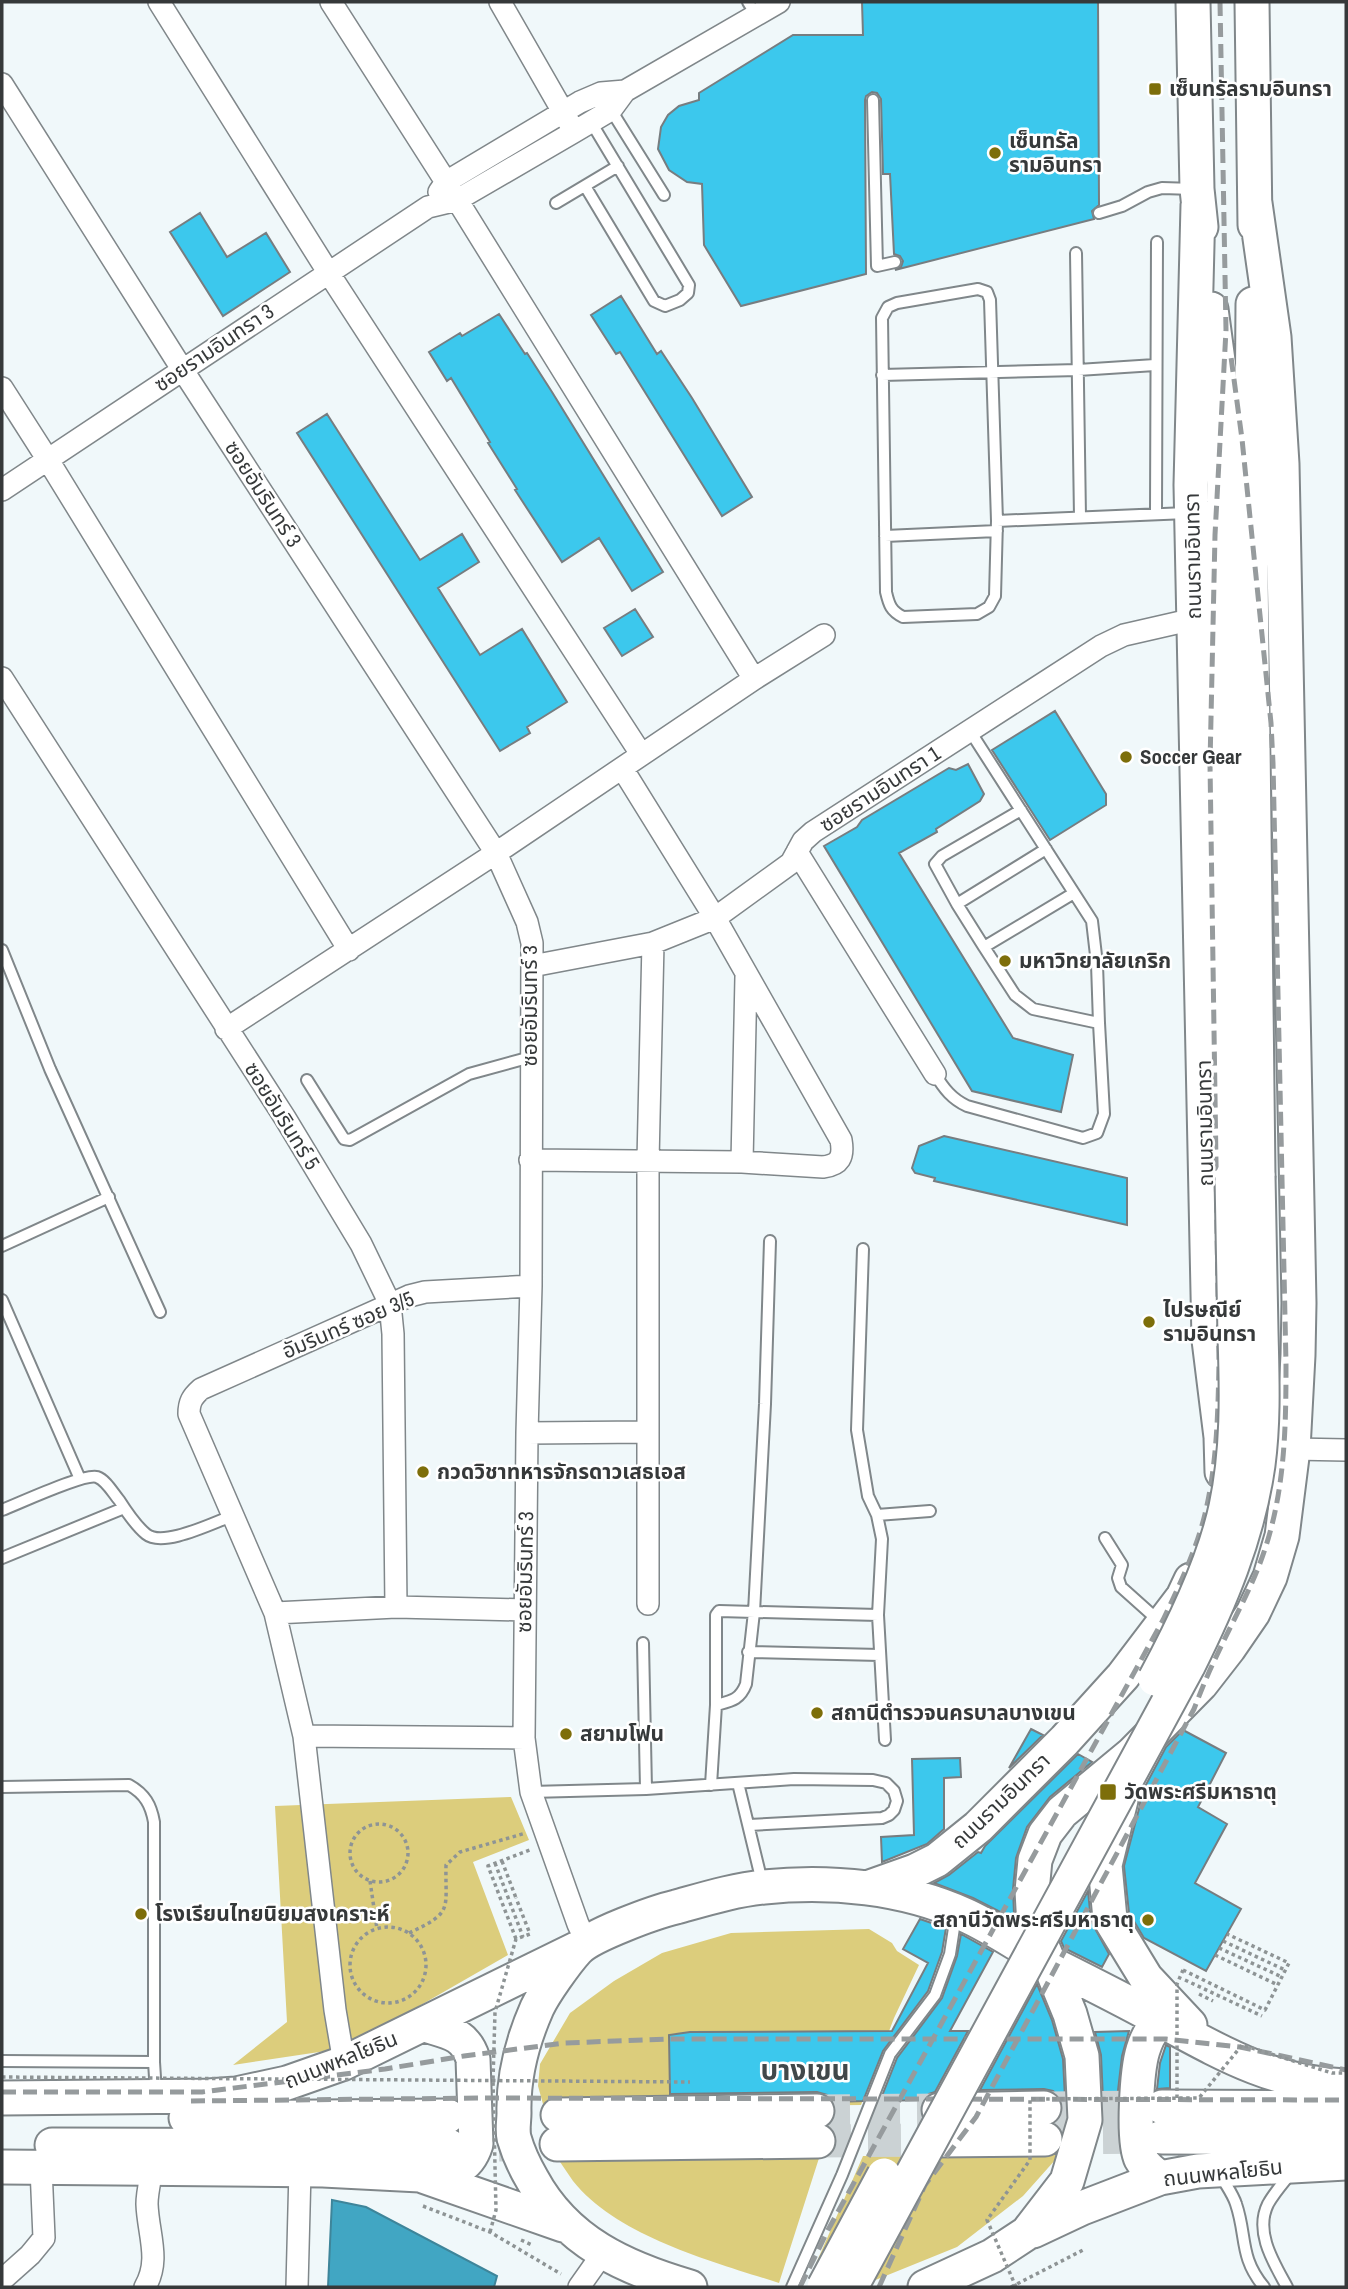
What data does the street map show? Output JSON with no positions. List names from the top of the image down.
{
  "streets": {
    "main road": ["ถนนรามอินทรา", "ถนนพหลโยธิน"],
    "street": [
      "ซอยรามอินทรา 3",
      "ซอยอัมรินทร์ 3",
      "ซอยรามอินทรา 1",
      "ซอยอัมรินทร์ 5",
      "อัมรินทร์ ซอย 3/5"
    ]
  },
  "crossings": [
    ["ซอยรามอินทรา 3", "ซอยอัมรินทร์ 3"],
    ["ซอยอัมรินทร์ 3", "ซอยรามอินทรา 1"],
    ["ซอยอัมรินทร์ 3", "อัมรินทร์ ซอย 3/5"],
    ["ซอยอัมรินทร์ 3", "ถนนพหลโยธิน"],
    ["ถนนรามอินทรา", "ซอยรามอินทรา 1"],
    ["ถนนรามอินทรา", "ถนนพหลโยธิน"],
    ["ซอยอัมรินทร์ 5", "อัมรินทร์ ซอย 3/5"]
  ],
  "districts": ["บางเขน"],
  "places": {
    "transit": ["เซ็นทรัลรามอินทรา", "วัดพระศรีมหาธาตุ"],
    "other": [
      "เซ็นทรัล รามอินทรา",
      "Soccer Gear",
      "มหาวิทยาลัยเกริก",
      "ไปรษณีย์ รามอินทรา",
      "กวดวิชาทหารจักรดาวเสธเอส",
      "สถานีตำรวจนครบาลบางเขน",
      "สยามโฟน",
      "โรงเรียนไทยนิยมสงเคราะห์",
      "สถานีวัดพระศรีมหาธาตุ"
    ]
  }
}
